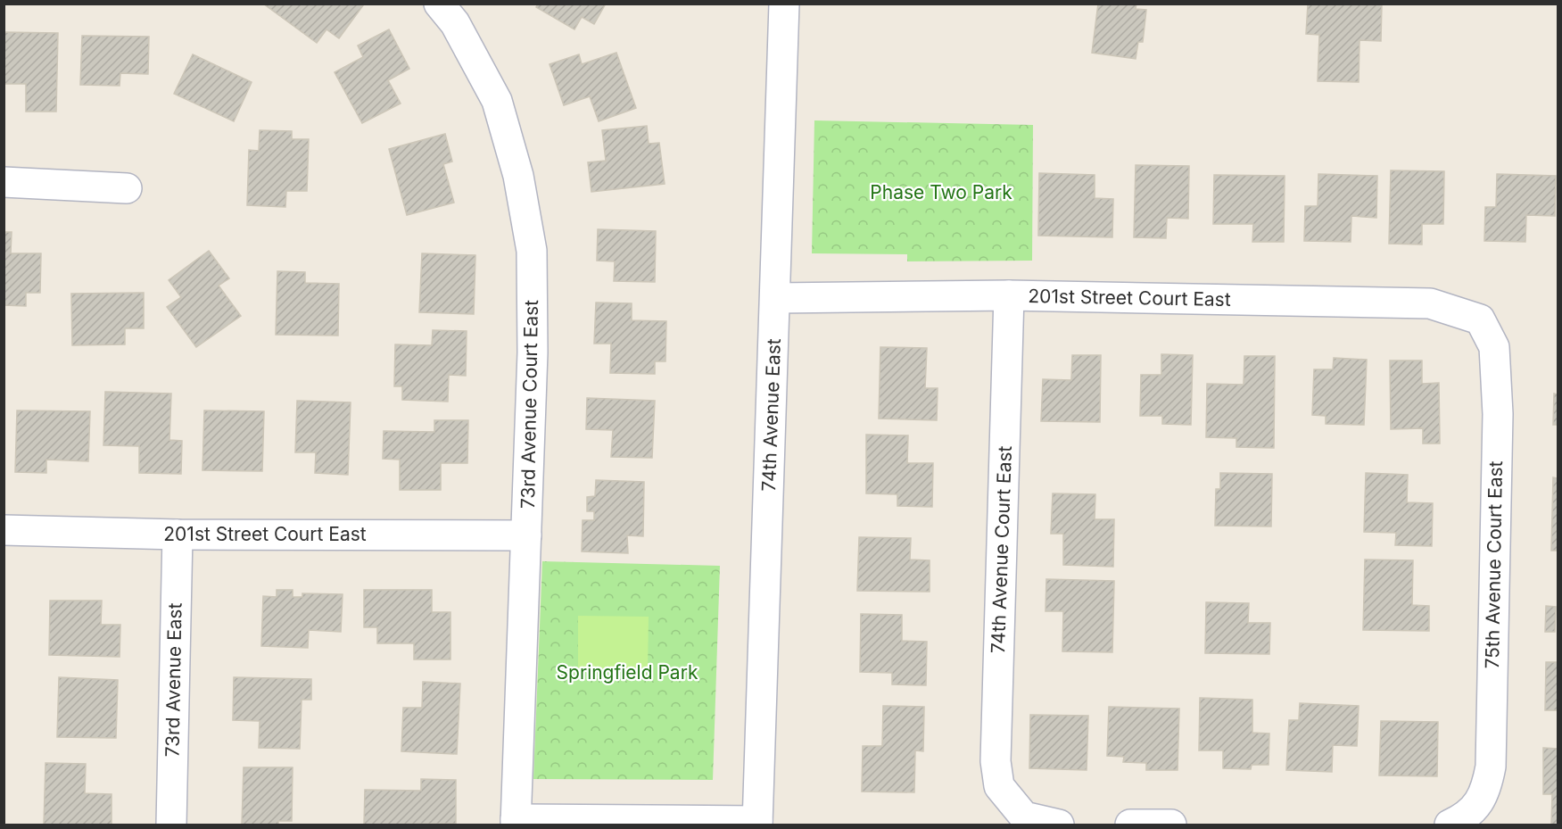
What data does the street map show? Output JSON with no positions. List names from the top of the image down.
{
  "streets": {
    "street": [
      "201st Street Court East",
      "73rd Avenue Court East",
      "74th Avenue East",
      "74th Avenue Court East",
      "75th Avenue Court East",
      "73rd Avenue East"
    ]
  },
  "crossings": [
    ["201st Street Court East", "73rd Avenue Court East"],
    ["201st Street Court East", "74th Avenue East"],
    ["201st Street Court East", "74th Avenue Court East"],
    ["201st Street Court East", "75th Avenue Court East"],
    ["201st Street Court East", "73rd Avenue East"]
  ],
  "parks": ["Phase Two Park", "Springfield Park"]
}
